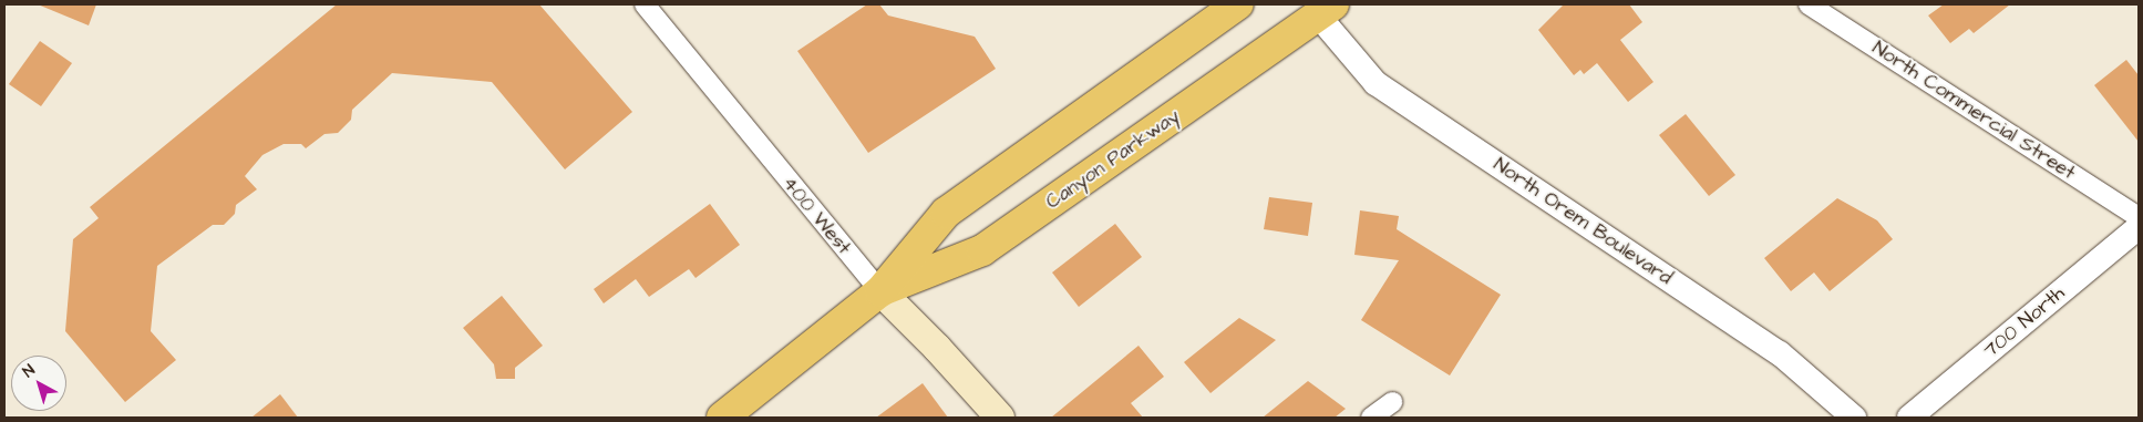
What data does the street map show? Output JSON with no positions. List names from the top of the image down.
{
  "streets": {
    "highway": ["Canyon Parkway"],
    "main road": ["400 West"],
    "street": ["North Commercial Street", "North Orem Boulevard", "700 North"]
  },
  "crossings": [
    ["Canyon Parkway", "400 West"],
    ["Canyon Parkway", "North Orem Boulevard"]
  ],
  "north": "top left"
}
